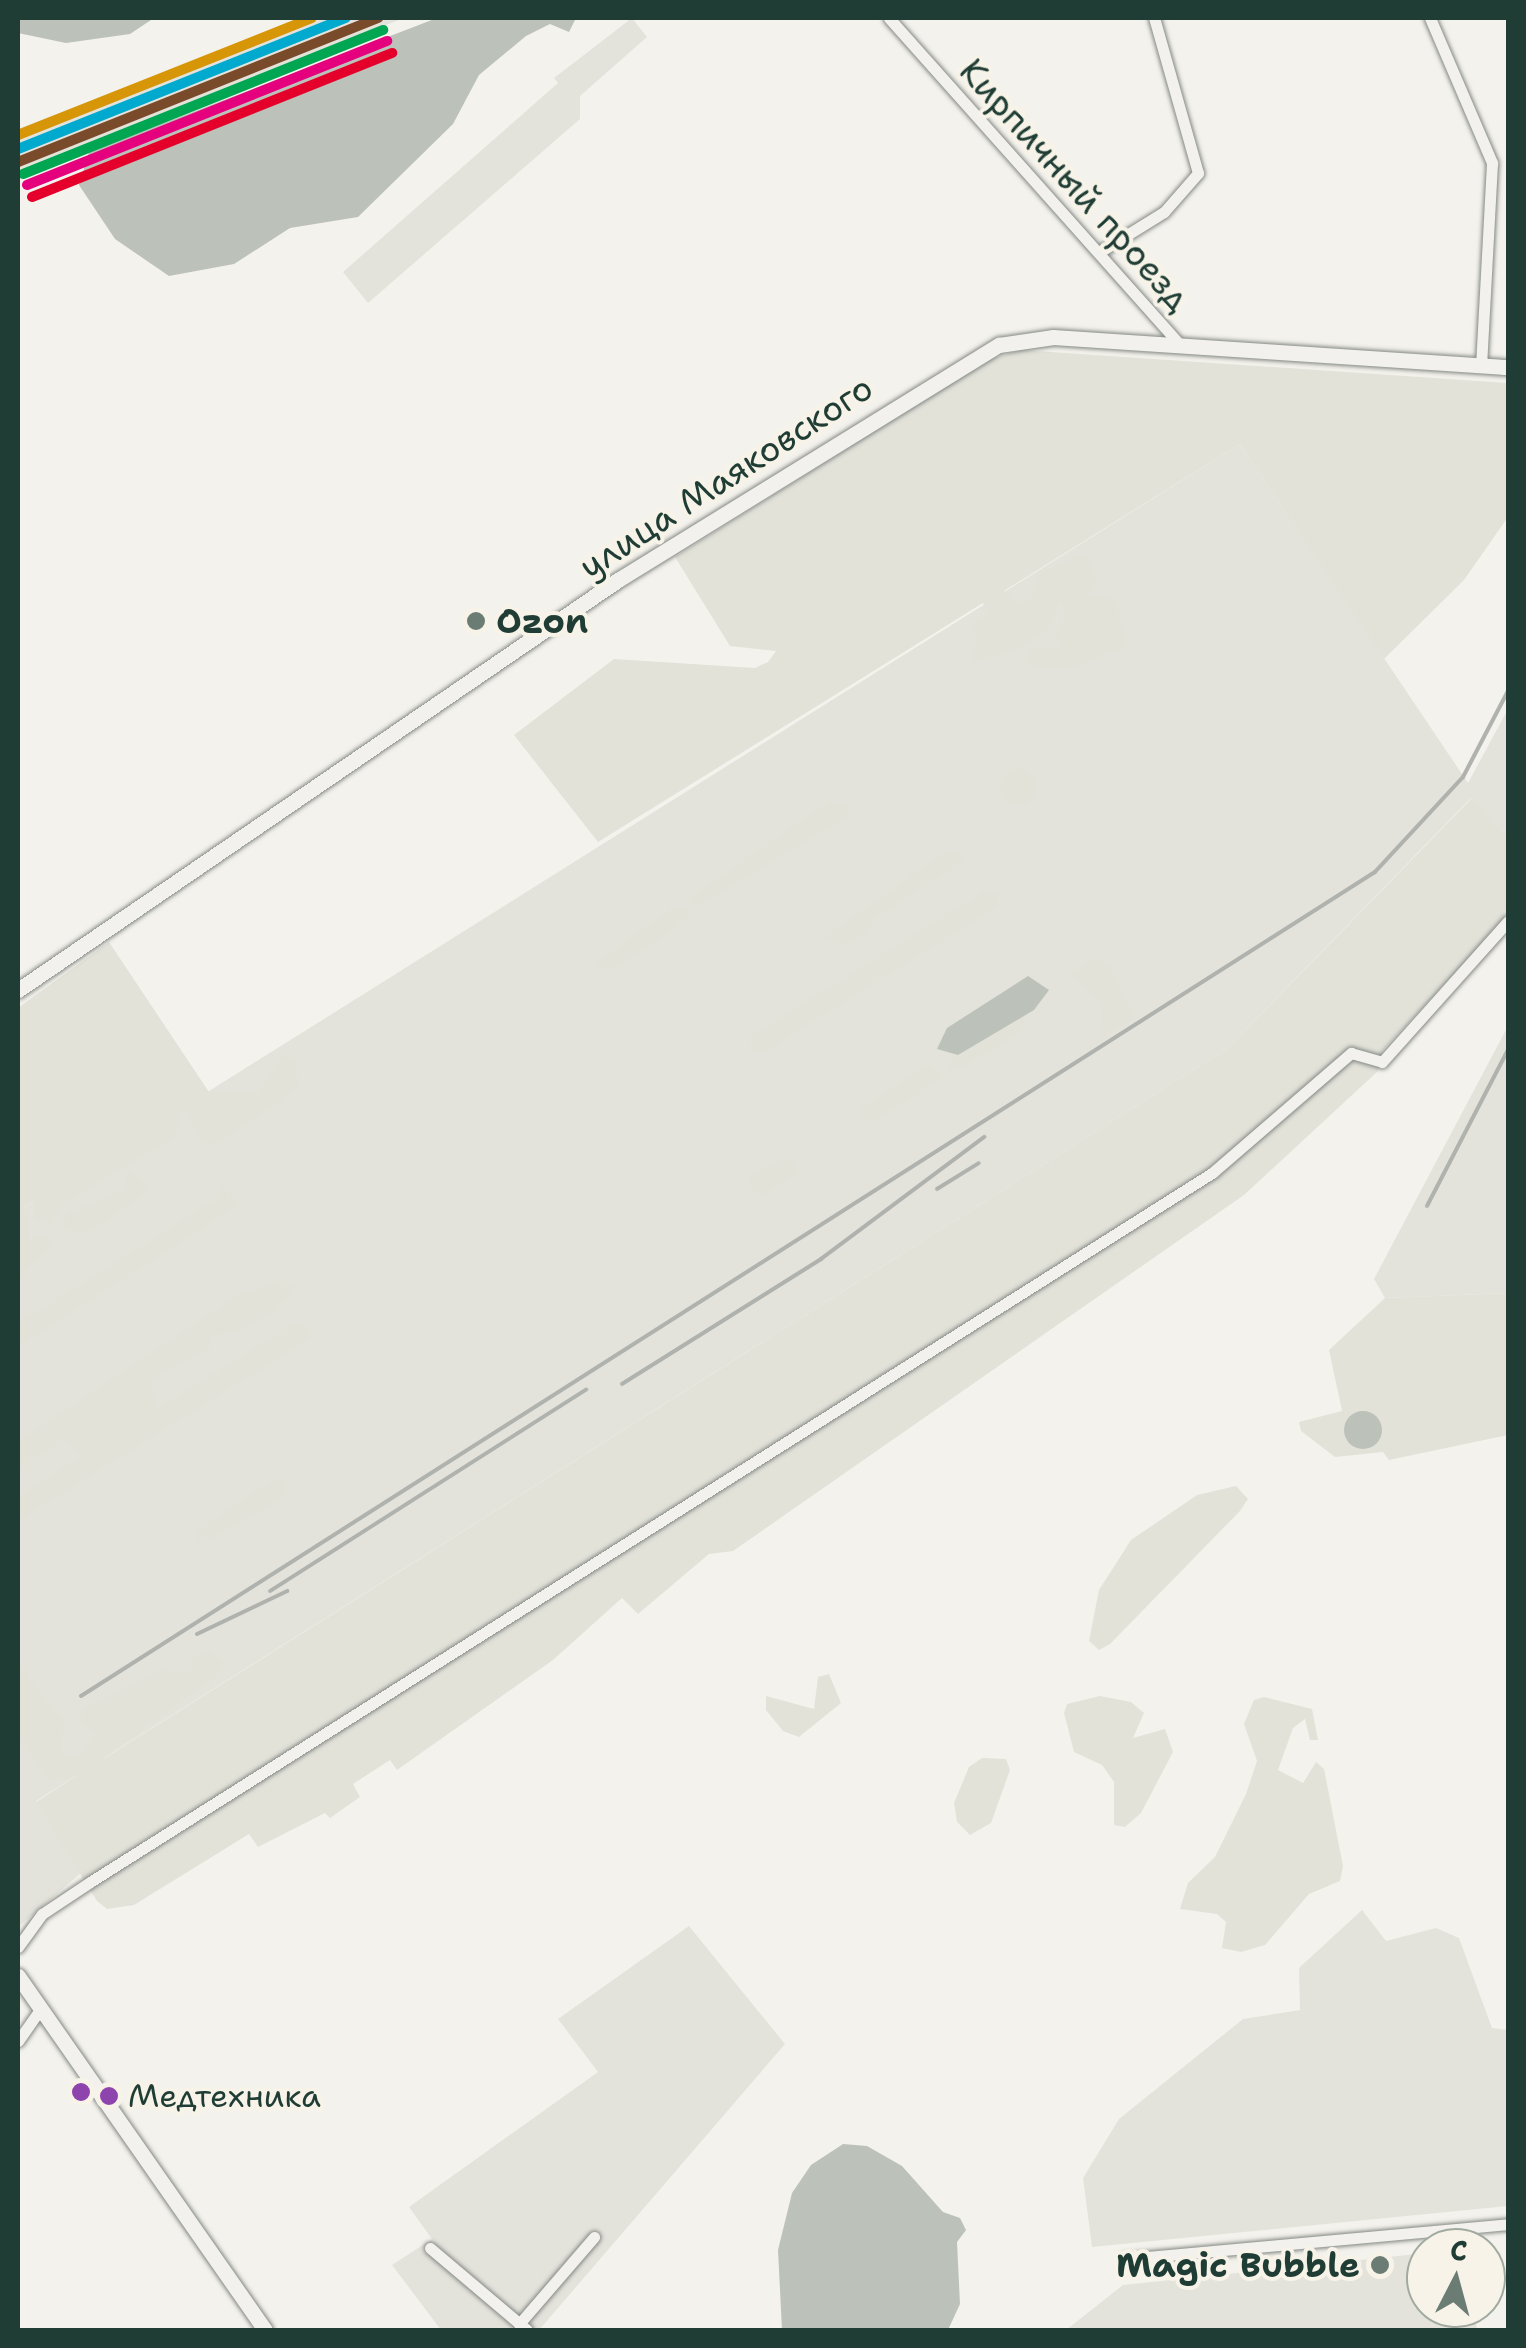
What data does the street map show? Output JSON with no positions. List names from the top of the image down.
{
  "streets": {
    "street": ["Кирпичный проезд", "улица Маяковского"]
  },
  "crossings": [
    ["Кирпичный проезд", "улица Маяковского"]
  ],
  "places": ["Ozon", "Медтехника", "Magic Bubble"],
  "north": "top"
}
